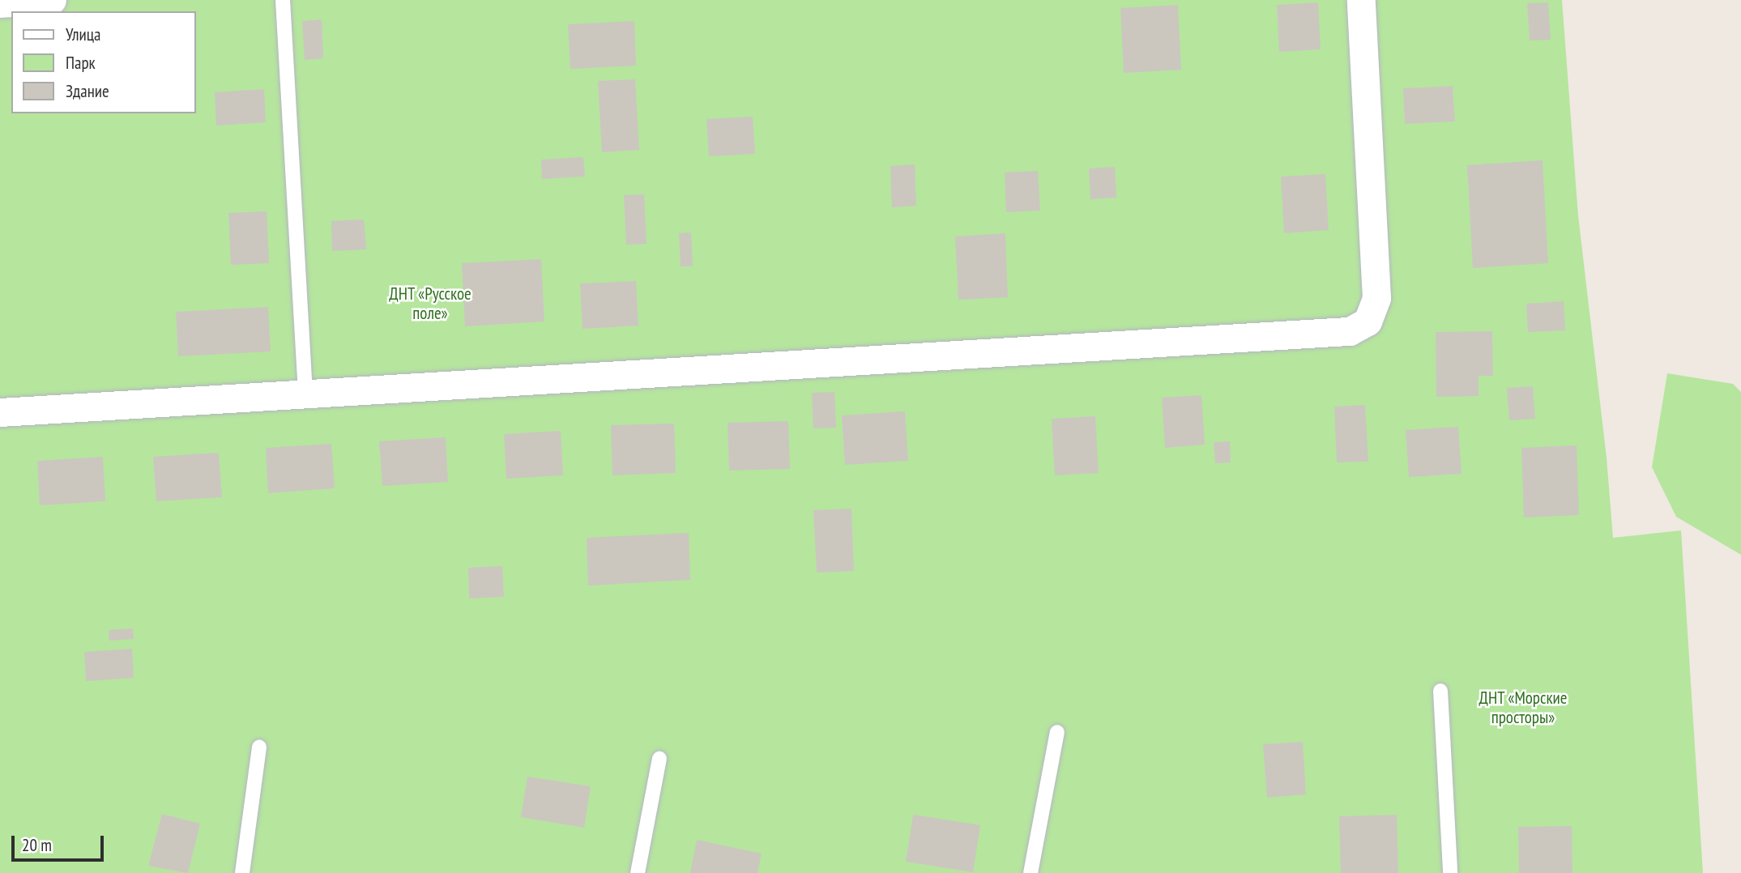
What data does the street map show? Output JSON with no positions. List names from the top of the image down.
{
  "parks": ["ДНТ «Русское поле»", "ДНТ «Морские просторы»"],
  "legend": ["Улица", "Парк", "Здание"],
  "scale_bar": "20 m"
}
